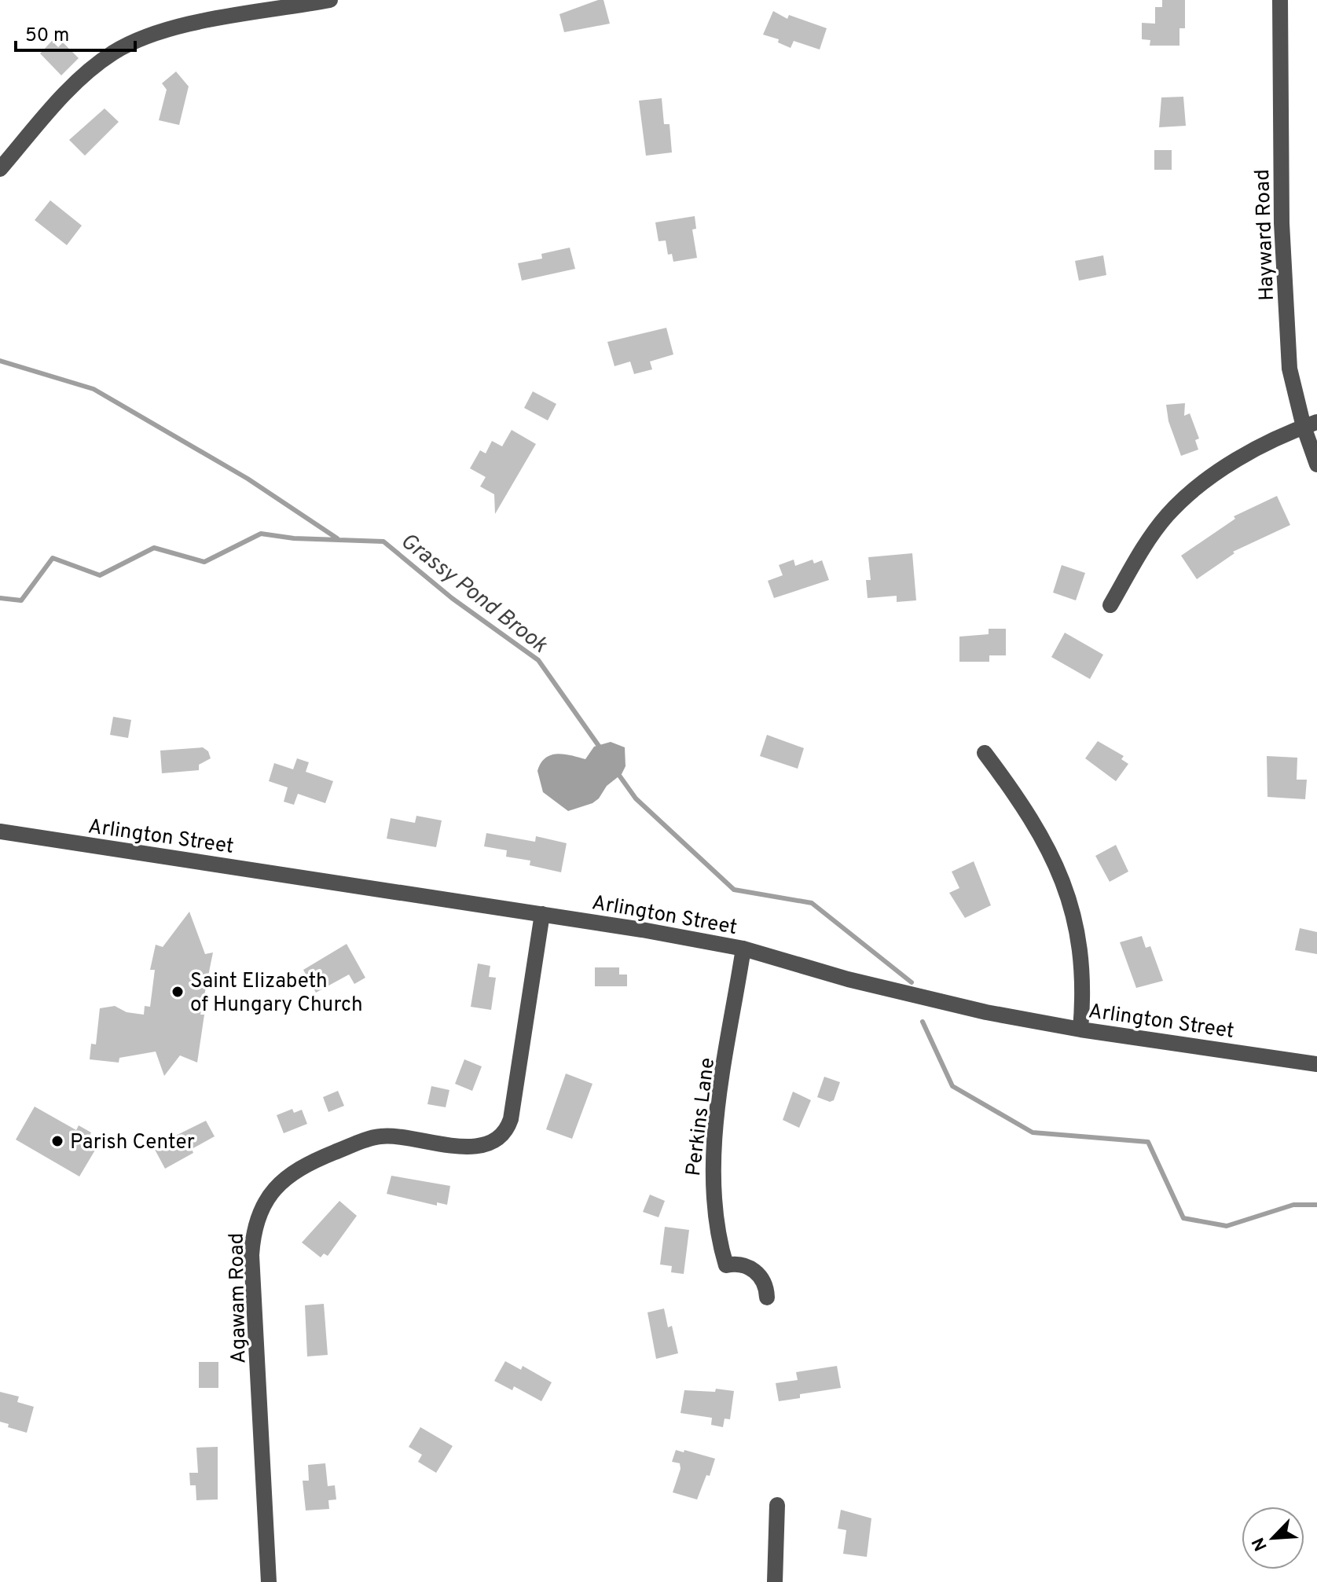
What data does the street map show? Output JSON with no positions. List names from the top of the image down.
{
  "streets": {
    "street": [
      "Hayward Road",
      "Arlington Street",
      "Perkins Lane",
      "Agawam Road"
    ]
  },
  "crossings": [
    ["Arlington Street", "Perkins Lane"],
    ["Arlington Street", "Agawam Road"]
  ],
  "water": ["Grassy Pond Brook"],
  "places": ["Saint Elizabeth of Hungary Church", "Parish Center"],
  "scale_bar": "50 m",
  "north": "bottom left"
}
